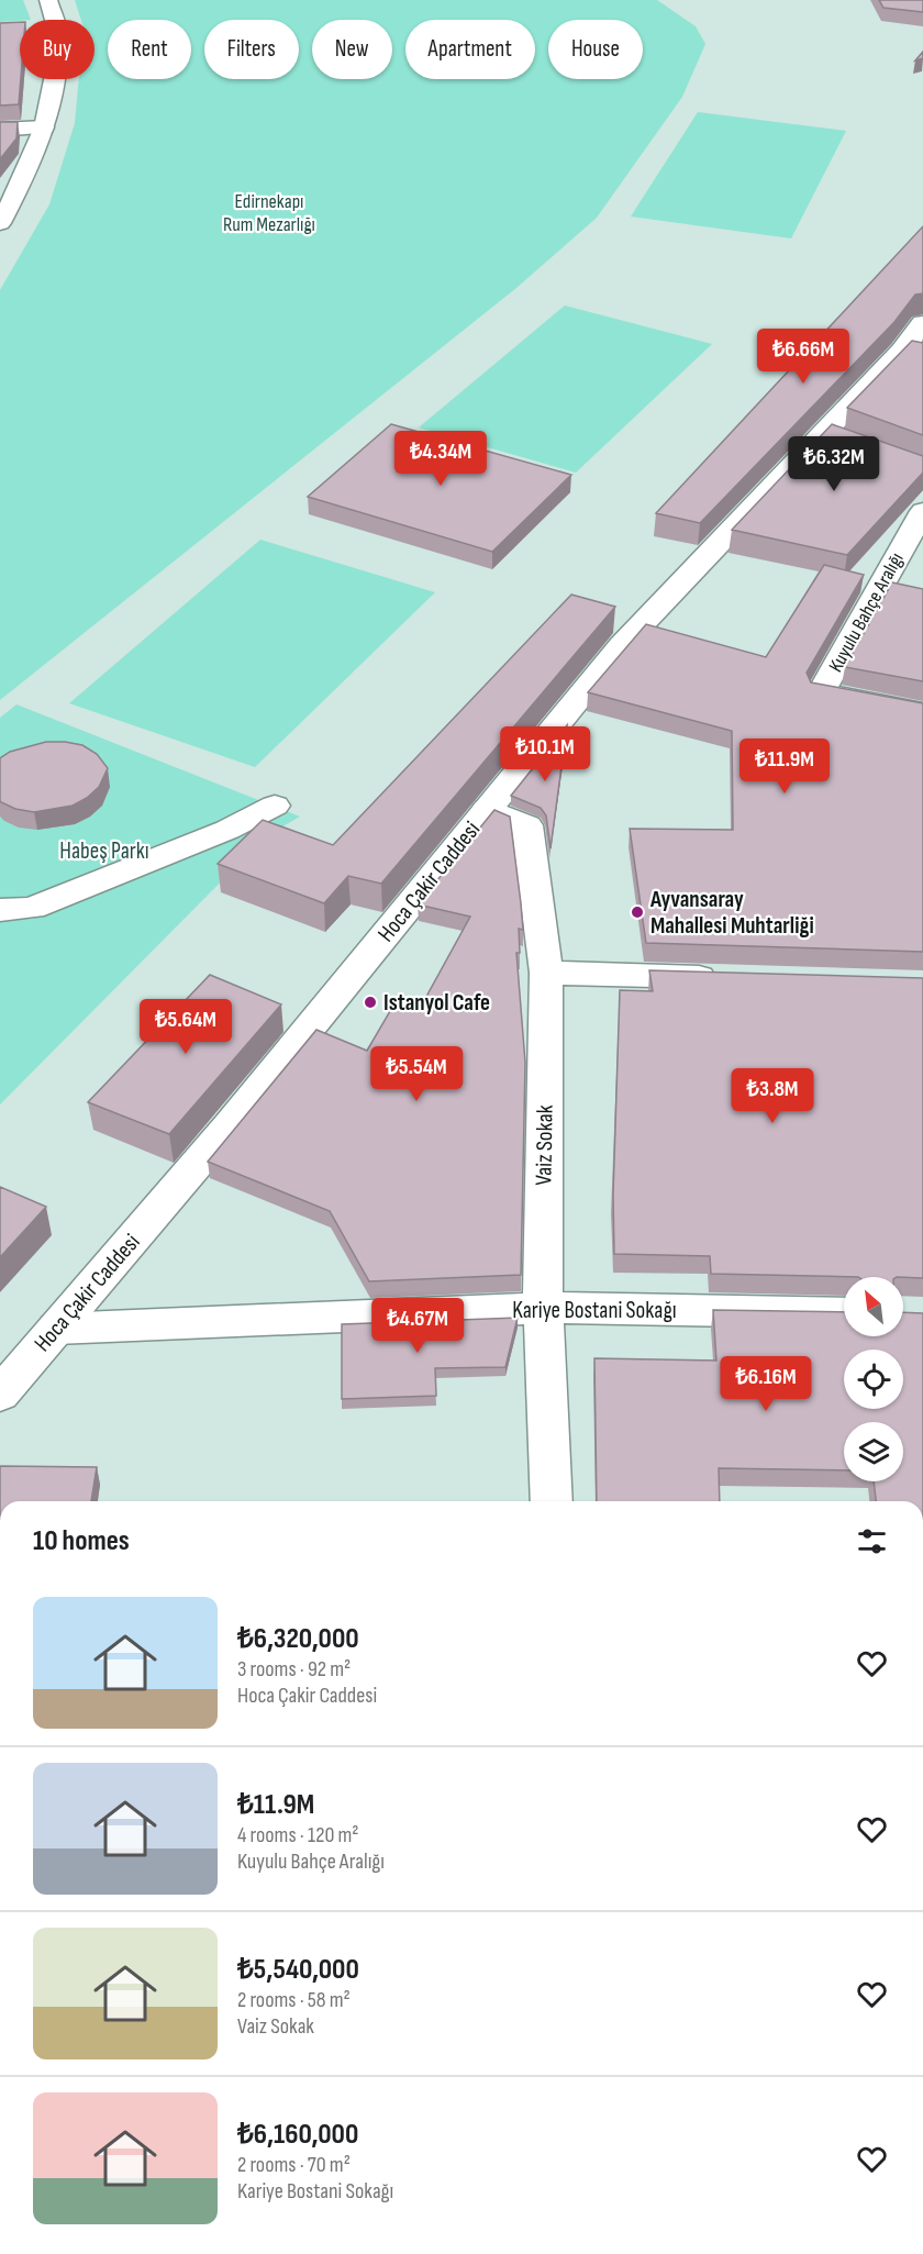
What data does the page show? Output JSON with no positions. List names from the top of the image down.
{
  "streets": {
    "street": [
      "Kuyulu Bahçe Aralığı",
      "Hoca Çakir Caddesi",
      "Vaiz Sokak",
      "Kariye Bostani Sokağı"
    ]
  },
  "crossings": [
    ["Hoca Çakir Caddesi", "Vaiz Sokak"],
    ["Hoca Çakir Caddesi", "Kariye Bostani Sokağı"],
    ["Vaiz Sokak", "Kariye Bostani Sokağı"]
  ],
  "parks": ["Edirnekapı Rum Mezarlığı", "Habeş Parkı"],
  "places": ["Ayvansaray Mahallesi Muhtarliği", "Istanyol Cafe"],
  "north": "top left",
  "page": {
    "chip": [
      "Buy",
      "Rent",
      "Filters",
      "New",
      "Apartment",
      "House"
    ],
    "price": [
      "₺6.66M",
      "₺4.34M",
      "₺6.32M",
      "₺10.1M",
      "₺11.9M",
      "₺5.64M",
      "₺5.54M",
      "₺3.8M",
      "₺4.67M",
      "₺6.16M"
    ],
    "heading": "10 homes",
    "list": [
      {
        "name": "₺6,320,000",
        "note": "3 rooms · 92 m² · Hoca Çakir Caddesi"
      },
      {
        "name": "₺11.9M",
        "note": "4 rooms · 120 m² · Kuyulu Bahçe Aralığı"
      },
      {
        "name": "₺5,540,000",
        "note": "2 rooms · 58 m² · Vaiz Sokak"
      },
      {
        "name": "₺6,160,000",
        "note": "2 rooms · 70 m² · Kariye Bostani Sokağı"
      }
    ]
  }
}
